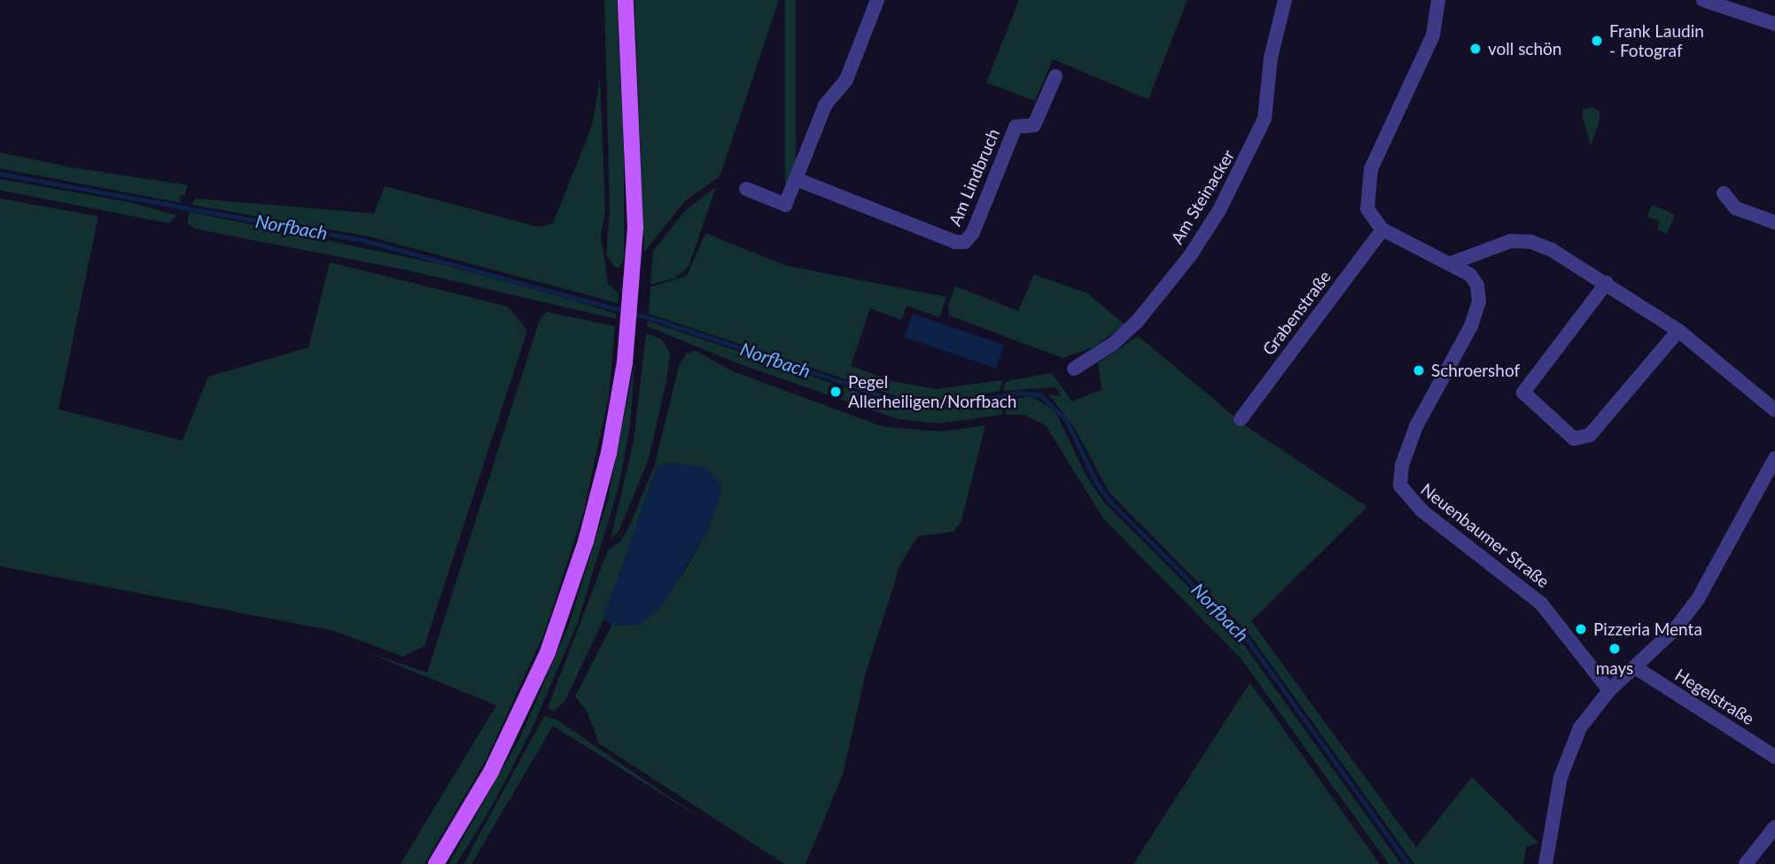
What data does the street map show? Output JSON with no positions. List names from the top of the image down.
{
  "streets": {
    "street": [
      "Am Lindbruch",
      "Am Steinacker",
      "Grabenstraße",
      "Neuenbaumer Straße",
      "Hegelstraße"
    ]
  },
  "crossings": [
    ["Grabenstraße", "Neuenbaumer Straße"]
  ],
  "water": ["Norfbach"],
  "places": [
    "Frank Laudin - Fotograf",
    "voll schön",
    "Schroershof",
    "Pegel Allerheiligen/Norfbach",
    "Pizzeria Menta",
    "mays"
  ]
}
